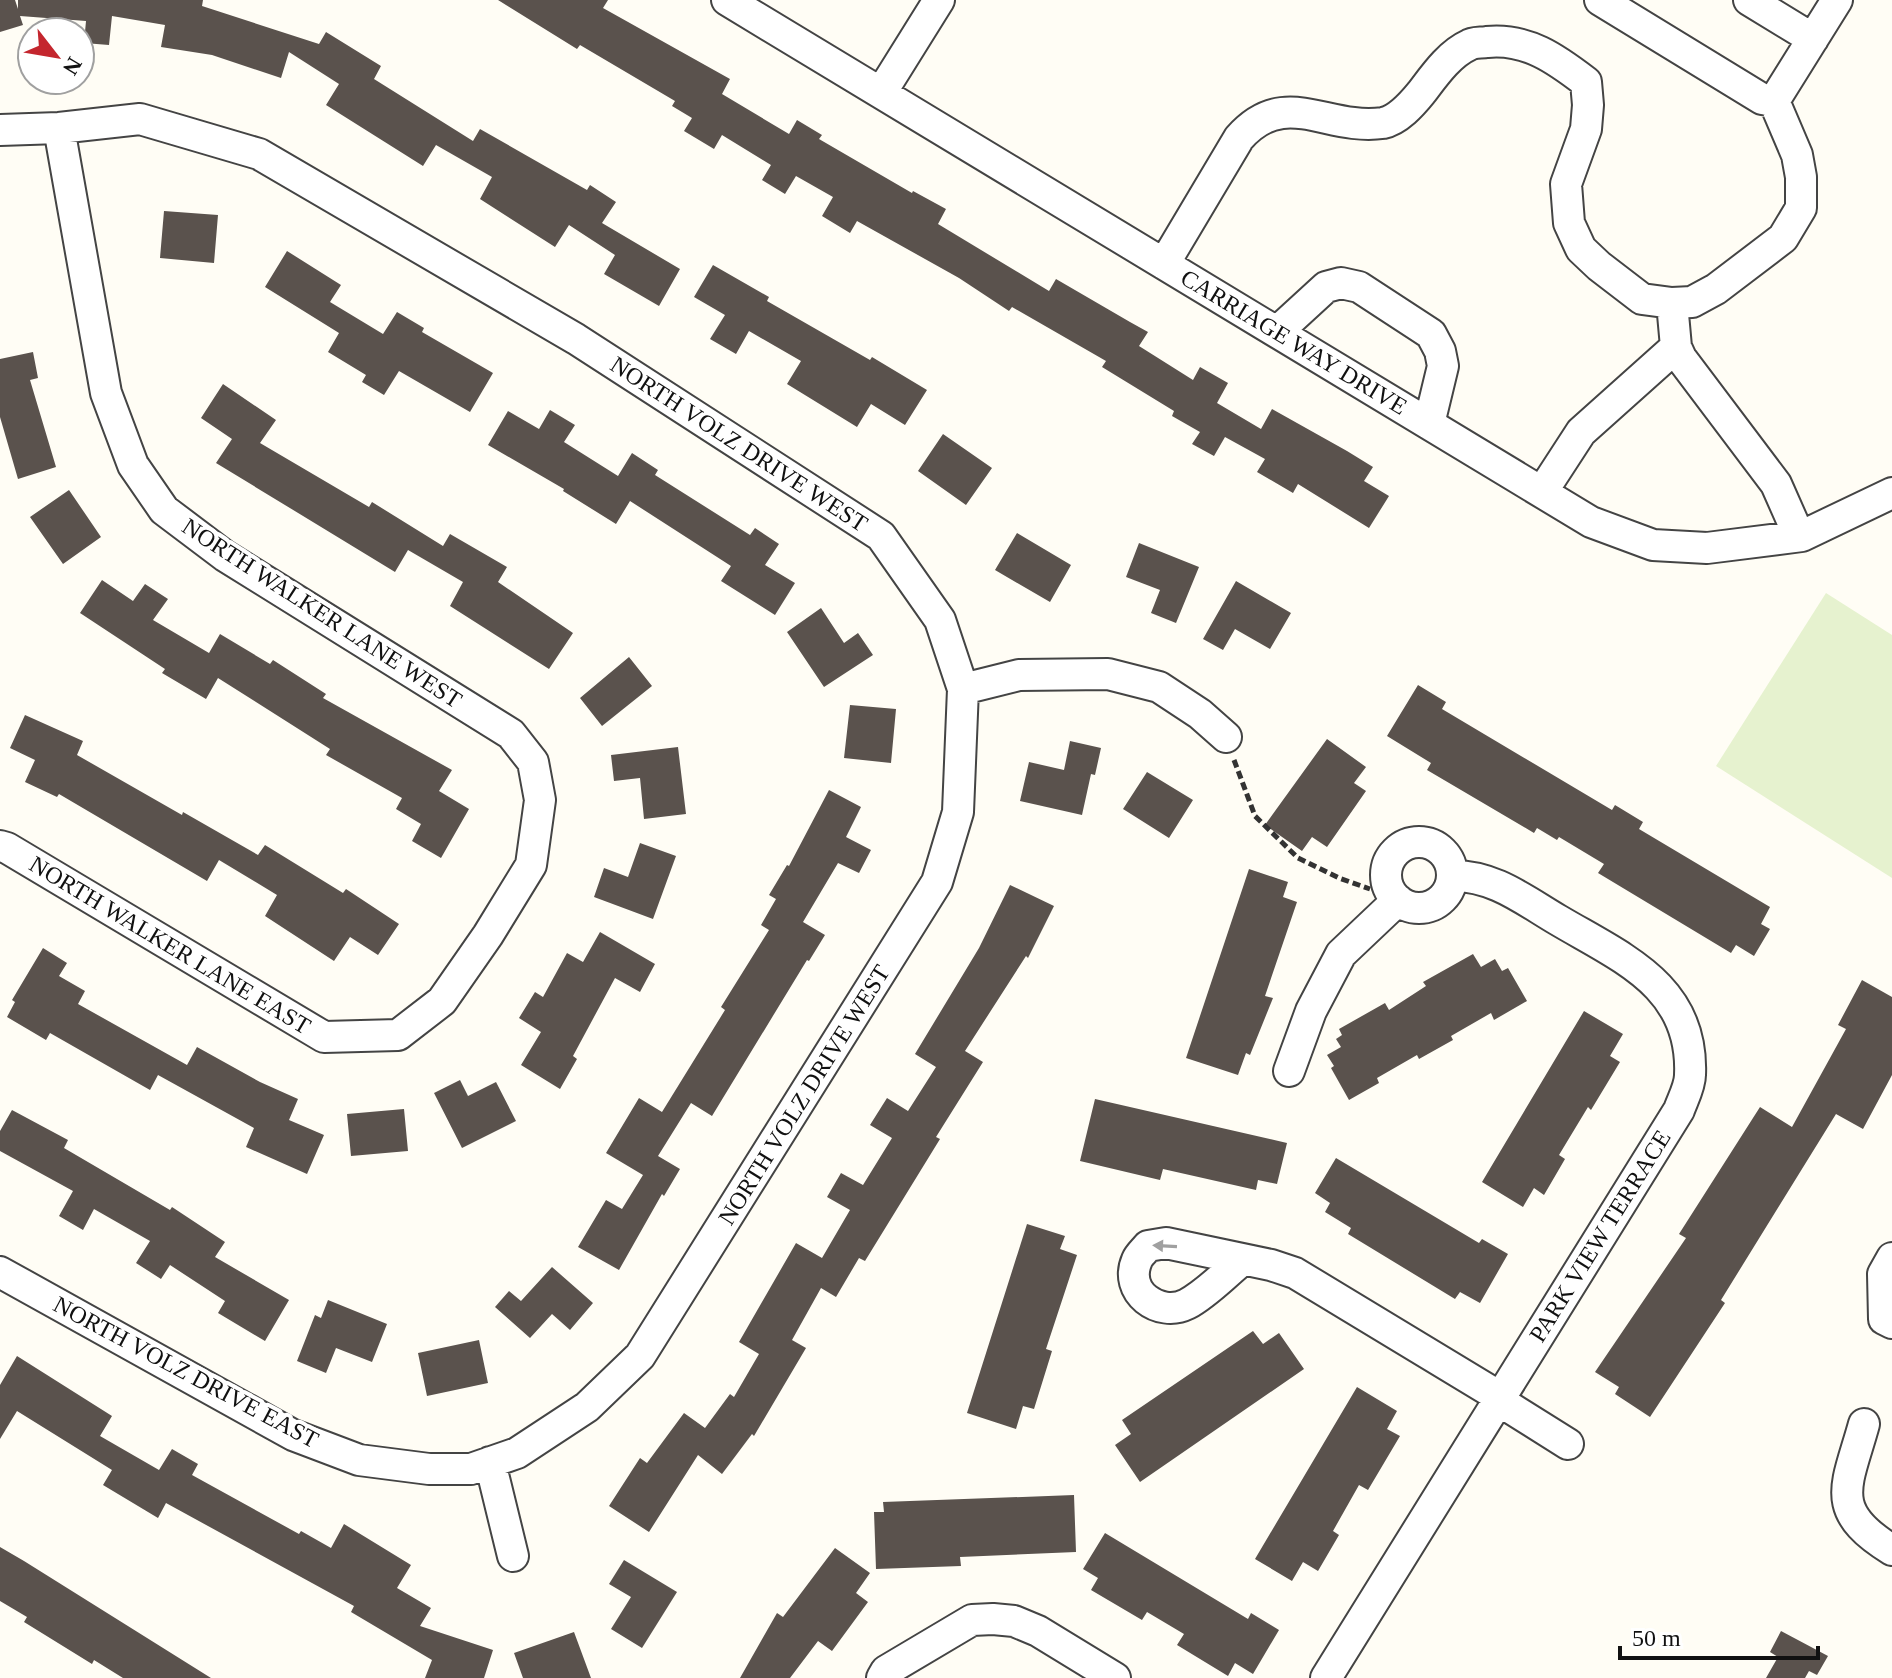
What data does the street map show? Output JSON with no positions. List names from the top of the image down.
{
  "streets": {
    "street": [
      "CARRIAGE WAY DRIVE",
      "NORTH VOLZ DRIVE WEST",
      "NORTH WALKER LANE WEST",
      "NORTH WALKER LANE EAST",
      "PARK VIEW TERRACE",
      "NORTH VOLZ DRIVE EAST"
    ]
  },
  "crossings": [
    ["NORTH VOLZ DRIVE WEST", "NORTH WALKER LANE WEST"],
    ["NORTH VOLZ DRIVE WEST", "NORTH VOLZ DRIVE EAST"],
    ["NORTH WALKER LANE WEST", "NORTH WALKER LANE EAST"]
  ],
  "scale_bar": "50 m",
  "north": "bottom right"
}
